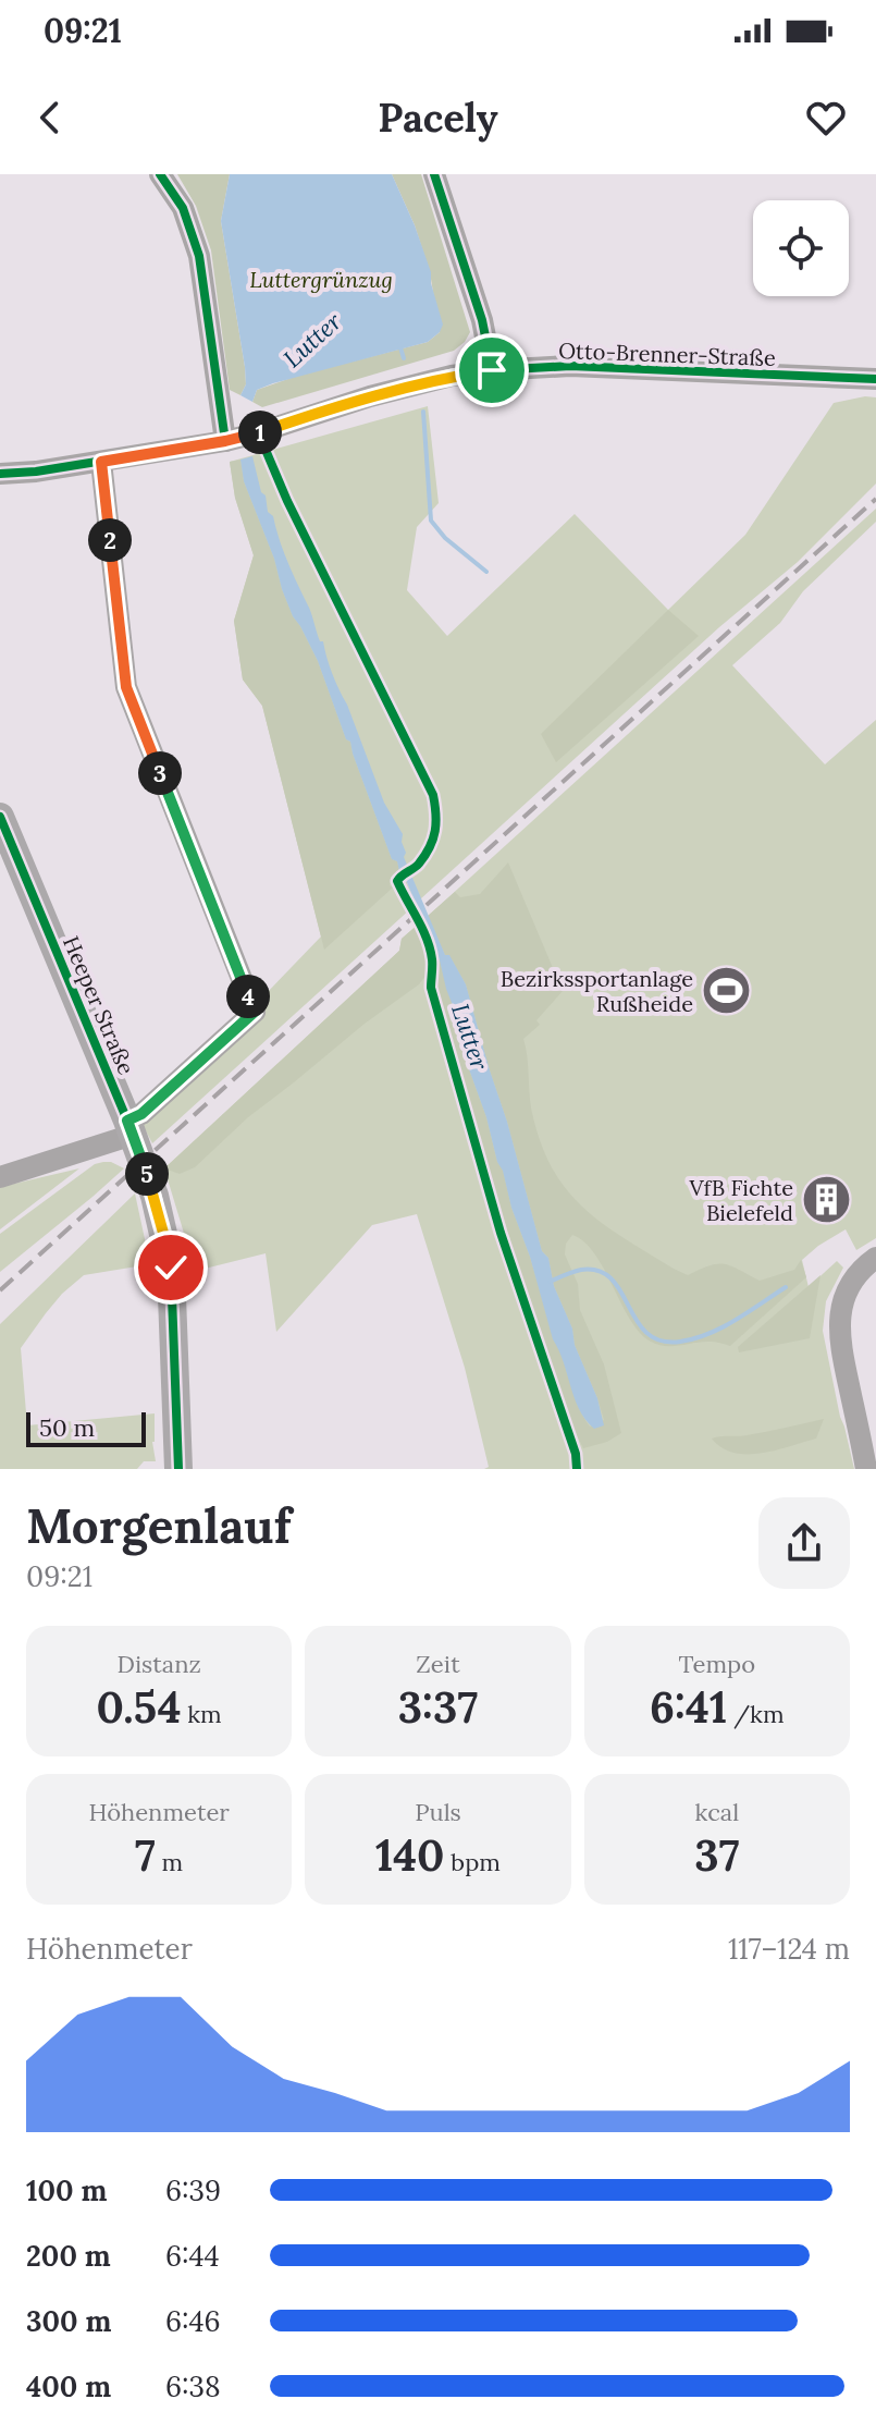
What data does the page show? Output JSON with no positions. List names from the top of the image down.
{
  "streets": {
    "main road": ["Heeper Straße"],
    "street": ["Otto-Brenner-Straße"]
  },
  "water": ["Lutter"],
  "parks": ["Luttergrünzug"],
  "places": {
    "sports": ["Bezirkssportanlage Rußheide"],
    "building": ["VfB Fichte Bielefeld"]
  },
  "scale_bar": "50 m",
  "page": {
    "status": "09:21",
    "header": "Pacely",
    "pins": [
      "1",
      "2",
      "3",
      "4",
      "5"
    ],
    "scale": "50 m",
    "heading": ["Morgenlauf", "09:21"],
    "stats": [
      ["Distanz", "0.54 km"],
      ["Zeit", "3:37"],
      ["Tempo", "6:41 /km"],
      ["Höhenmeter", "7 m"],
      ["Puls", "140 bpm"],
      ["kcal", "37"]
    ],
    "chart": ["Höhenmeter", "117–124 m"],
    "list": [
      {
        "name": "100 m",
        "note": "6:39"
      },
      {
        "name": "200 m",
        "note": "6:44"
      },
      {
        "name": "300 m",
        "note": "6:46"
      },
      {
        "name": "400 m",
        "note": "6:38"
      }
    ]
  }
}
